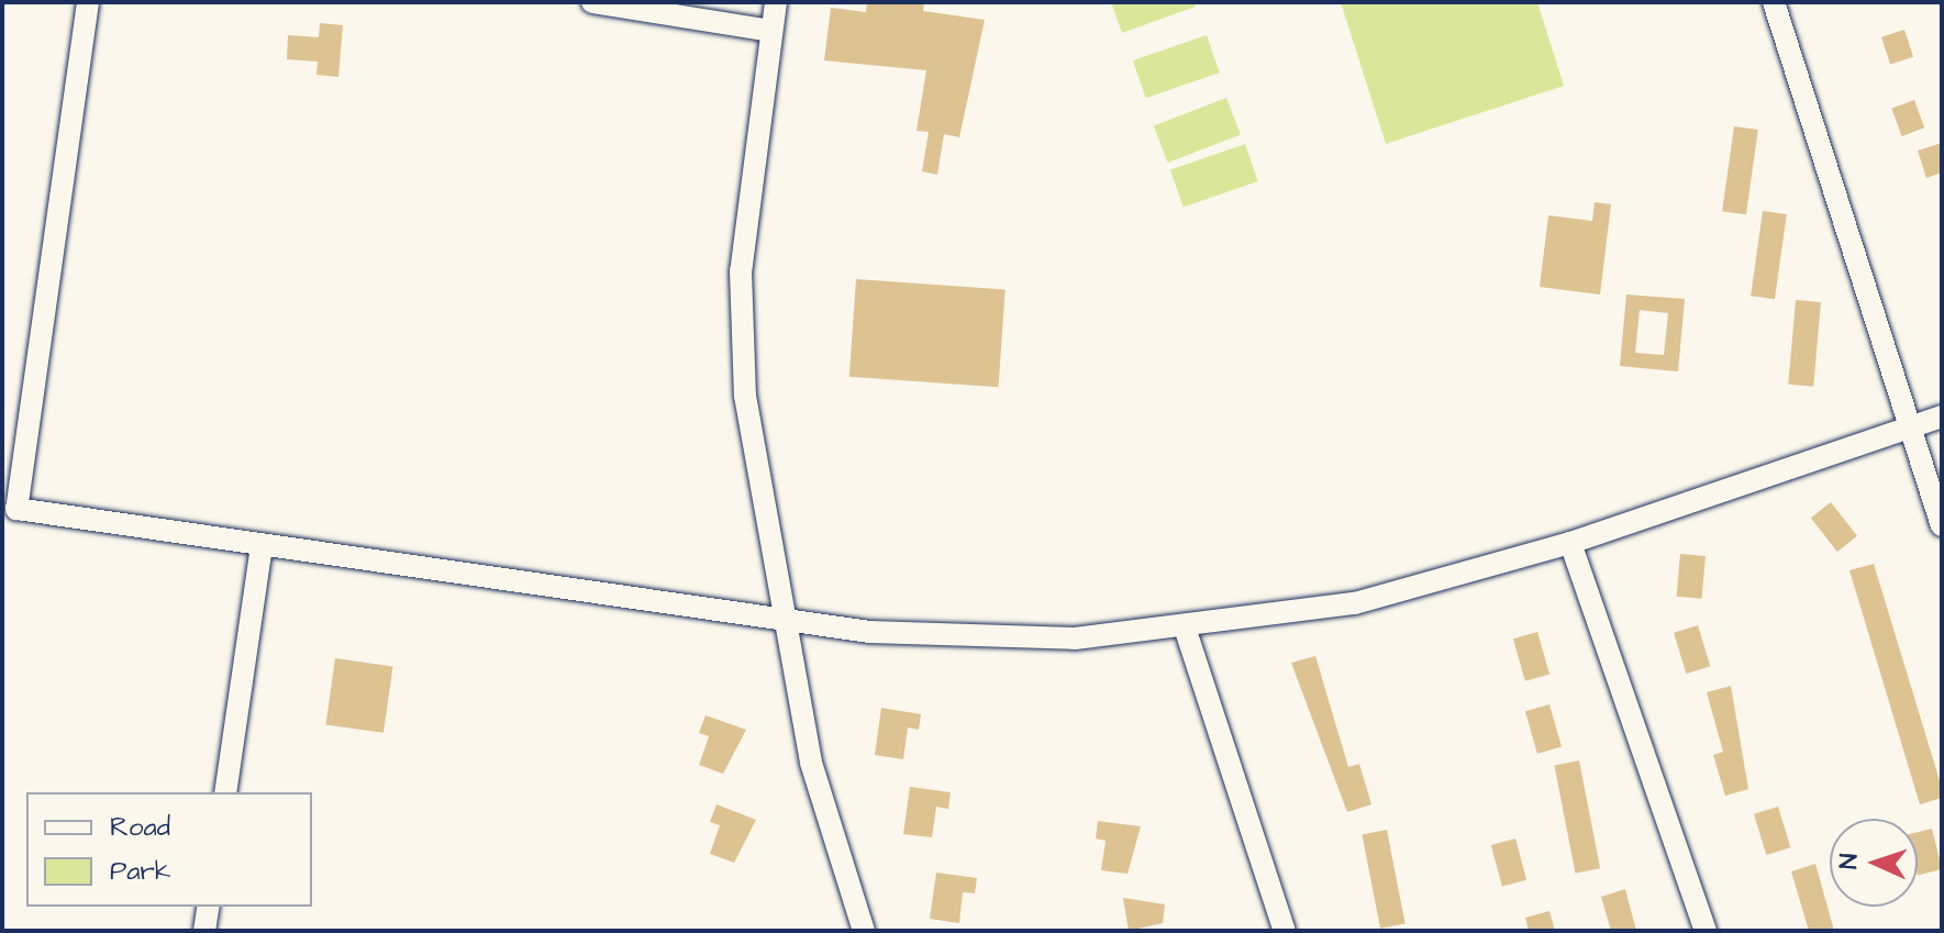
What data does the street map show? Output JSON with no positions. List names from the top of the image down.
{
  "legend": ["Road", "Park"],
  "north": "left"
}
